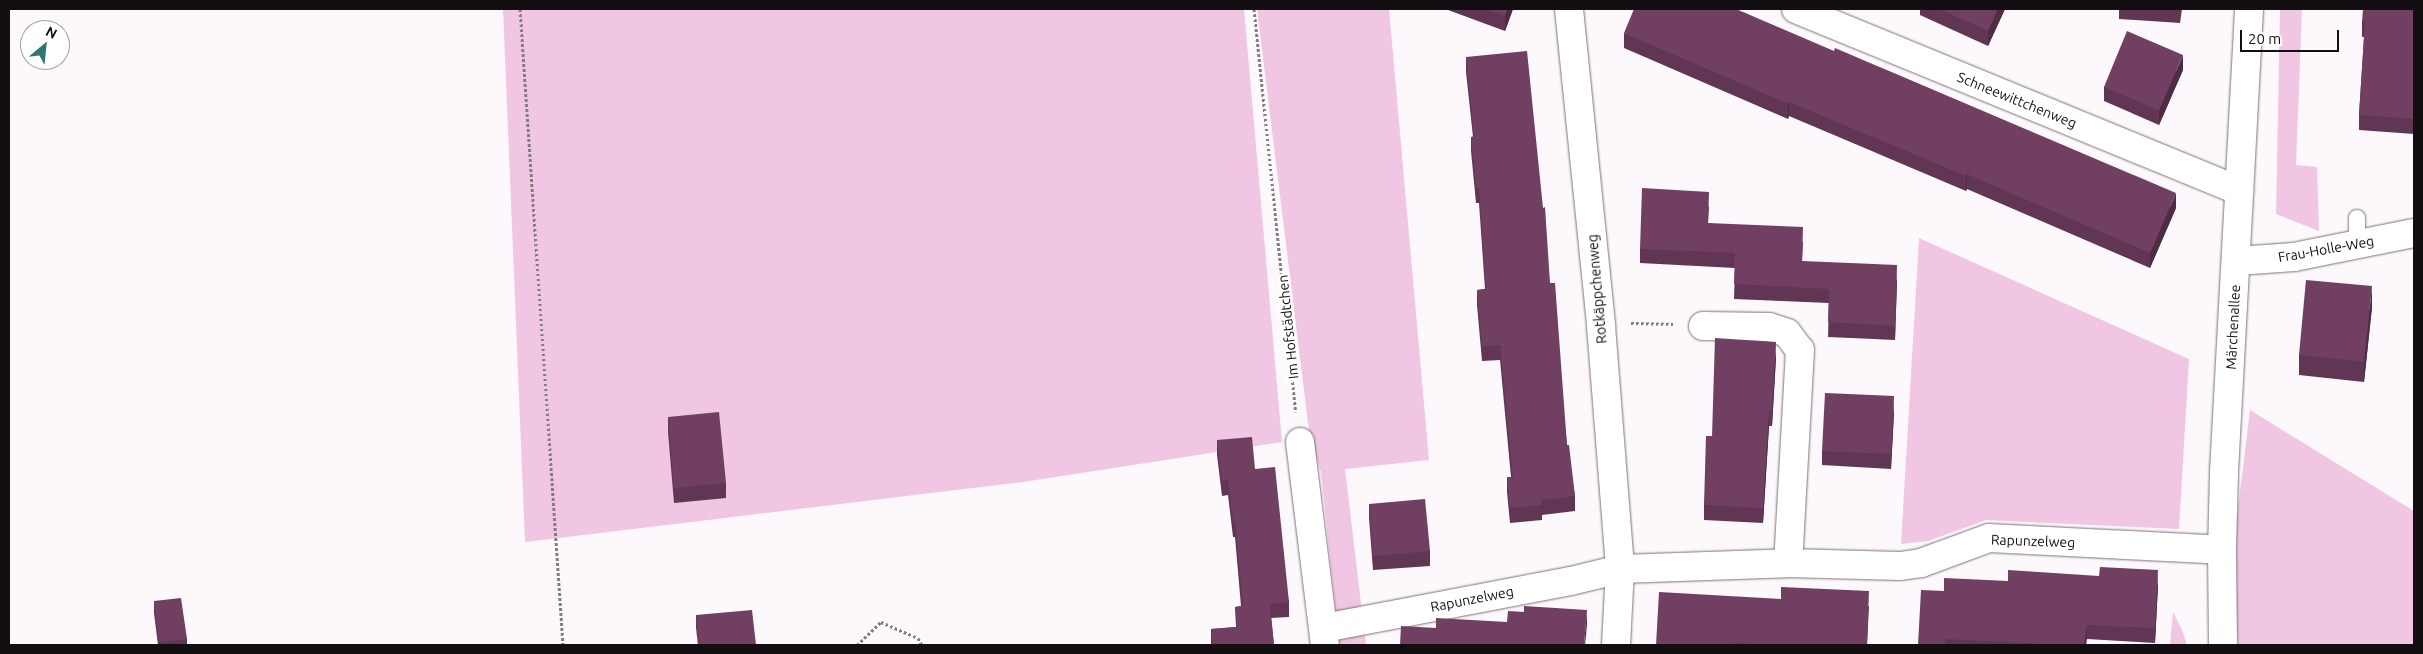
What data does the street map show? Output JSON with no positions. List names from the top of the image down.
{
  "streets": {
    "street": [
      "Schneewittchenweg",
      "Frau-Holle-Weg",
      "Rotkäppchenweg",
      "Märchenallee",
      "Rapunzelweg"
    ],
    "path": ["Im Hofstädtchen"]
  },
  "crossings": [
    ["Schneewittchenweg", "Märchenallee"],
    ["Frau-Holle-Weg", "Märchenallee"],
    ["Rotkäppchenweg", "Rapunzelweg"],
    ["Märchenallee", "Rapunzelweg"]
  ],
  "scale_bar": "20 m",
  "north": "top right"
}
